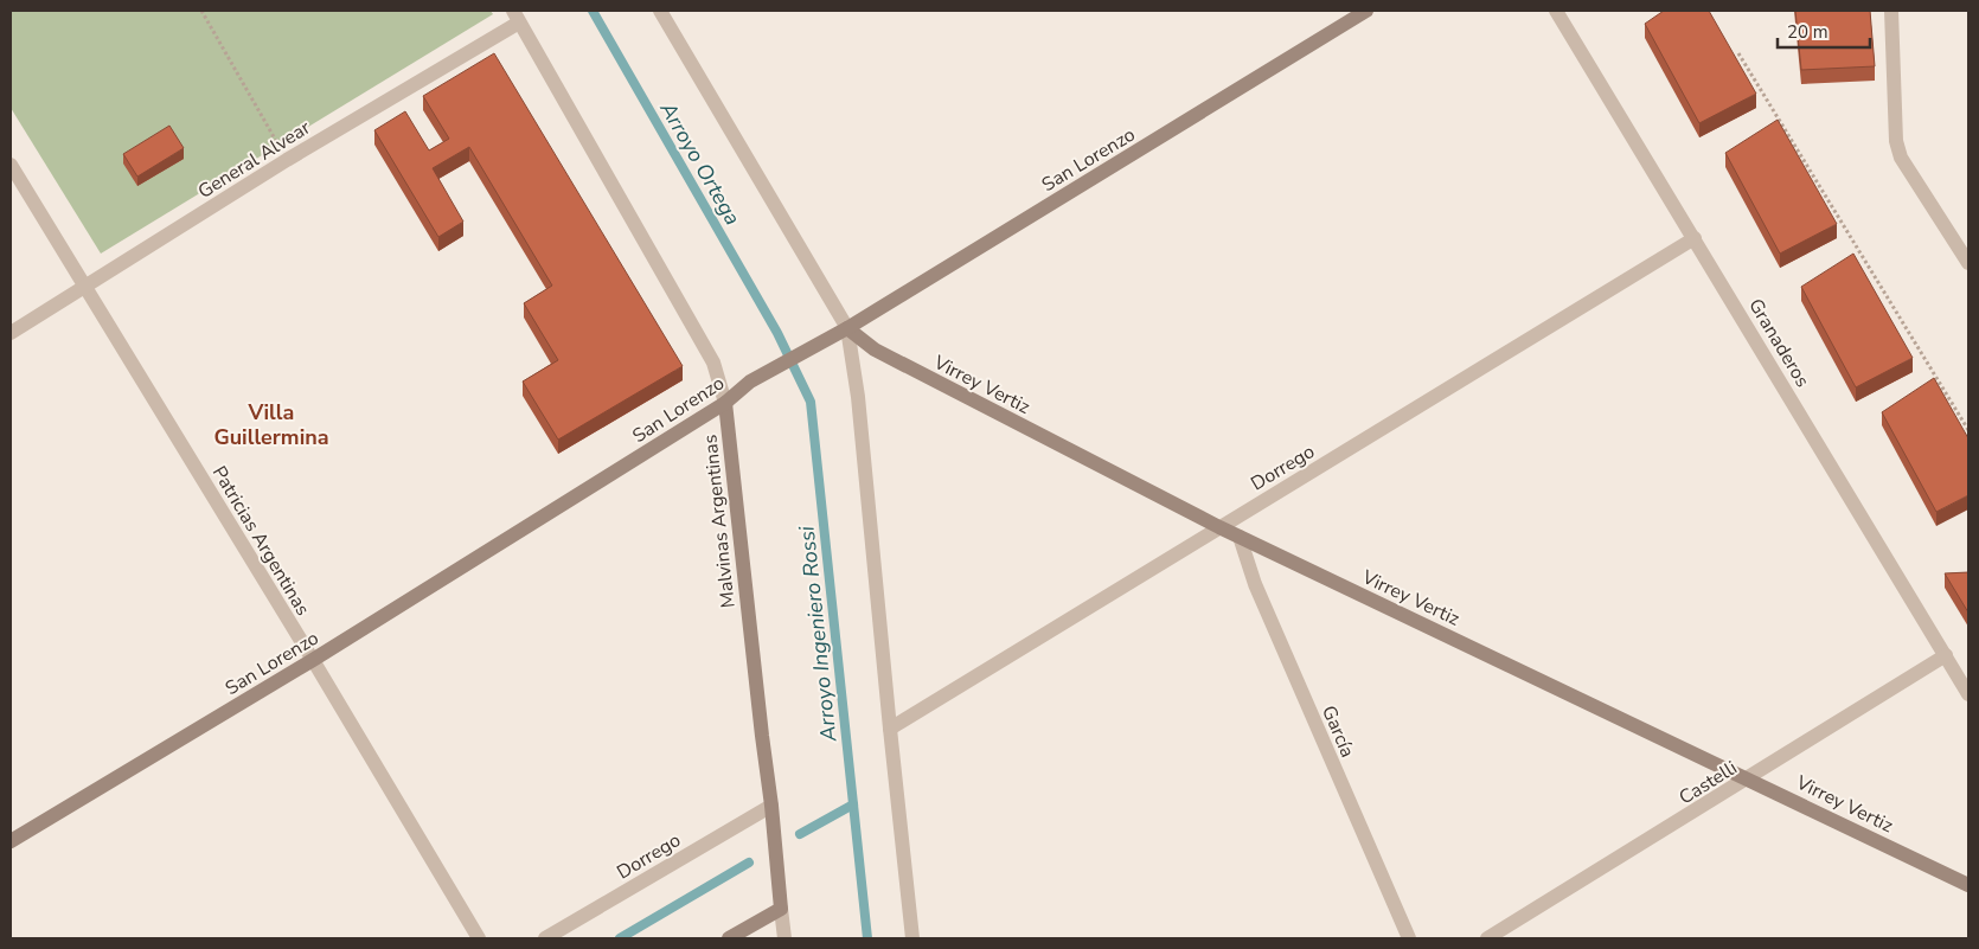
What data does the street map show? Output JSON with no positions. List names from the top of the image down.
{
  "streets": {
    "street": [
      "General Alvear",
      "San Lorenzo",
      "Granaderos",
      "Virrey Vertiz",
      "Dorrego",
      "Malvinas Argentinas",
      "Patricias Argentinas",
      "García",
      "Castelli"
    ]
  },
  "crossings": [
    ["General Alvear", "Malvinas Argentinas"],
    ["General Alvear", "Patricias Argentinas"],
    ["San Lorenzo", "Virrey Vertiz"],
    ["San Lorenzo", "Malvinas Argentinas"],
    ["San Lorenzo", "Patricias Argentinas"],
    ["Granaderos", "Dorrego"],
    ["Granaderos", "Castelli"],
    ["Virrey Vertiz", "Dorrego"],
    ["Virrey Vertiz", "García"],
    ["Virrey Vertiz", "Castelli"],
    ["Dorrego", "Malvinas Argentinas"]
  ],
  "districts": ["Villa Guillermina"],
  "water": ["Arroyo Ortega", "Arroyo Ingeniero Rossi"],
  "scale_bar": "20 m"
}
